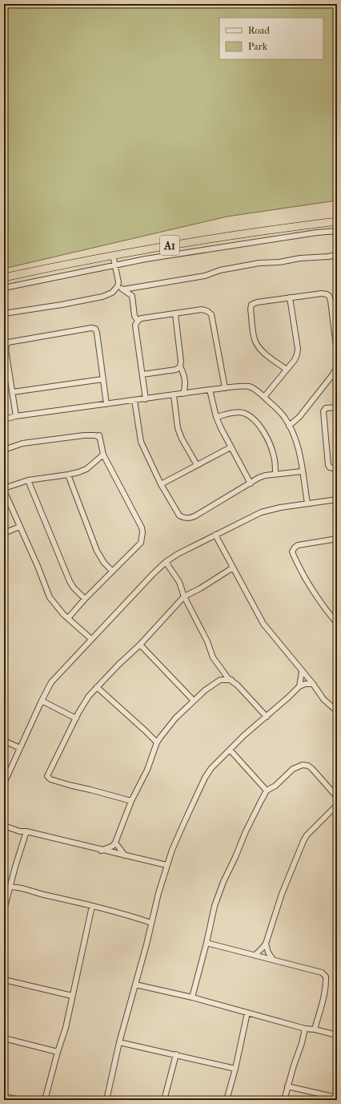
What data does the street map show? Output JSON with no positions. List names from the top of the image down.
{
  "streets": {
    "highway": ["A1"]
  },
  "legend": ["Road", "Park"]
}
